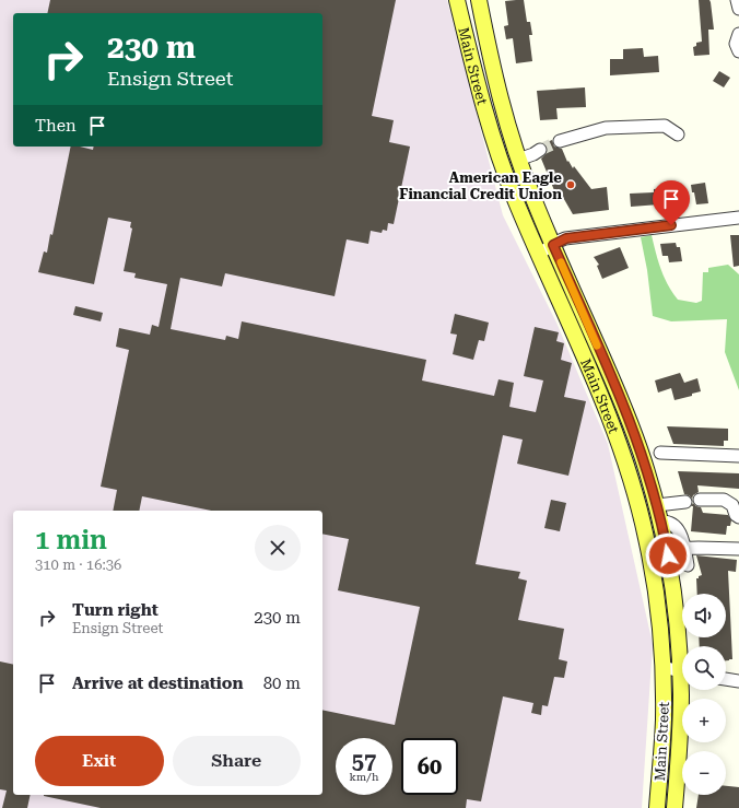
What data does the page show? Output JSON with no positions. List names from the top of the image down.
{
  "streets": {
    "main road": ["Main Street"]
  },
  "places": ["American Eagle Financial Credit Union"],
  "page": {
    "turn": ["230 m", "Ensign Street"],
    "then": "Then",
    "heading": ["1 min", "310 m · 16:36"],
    "list": [
      {
        "name": "Turn right",
        "note": "Ensign Street",
        "value": "230 m"
      },
      {
        "name": "Arrive at destination",
        "value": "80 m"
      }
    ],
    "map_buttons": ["+", "−"],
    "buttons": ["Exit", "Share"],
    "speed": "57 km/h",
    "limit": "60"
  }
}
